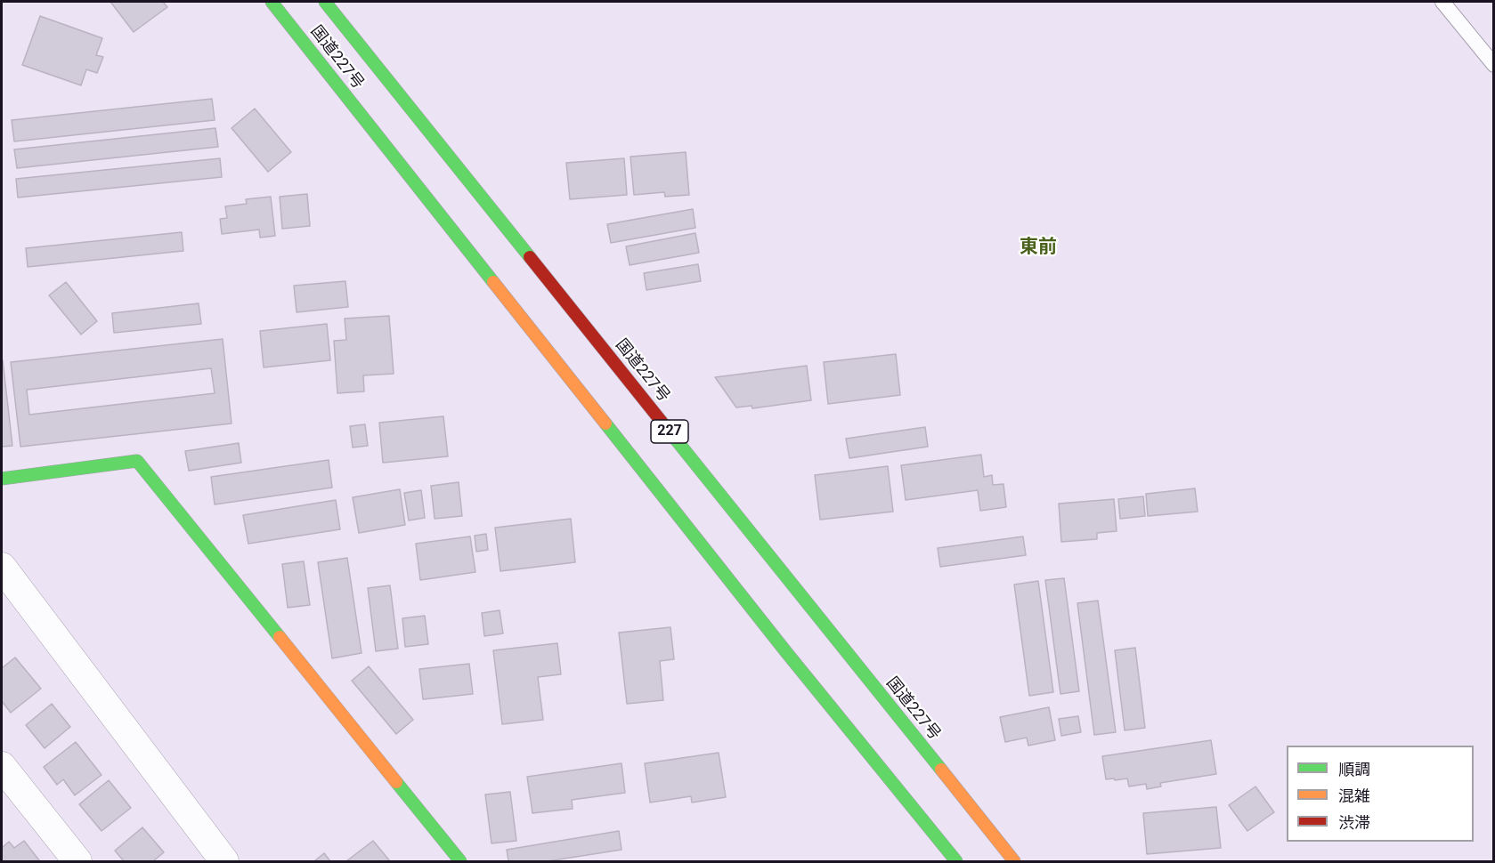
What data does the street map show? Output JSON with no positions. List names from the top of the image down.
{
  "streets": {
    "main road": ["国道227号", "227"]
  },
  "districts": ["東前"],
  "legend": ["順調", "混雑", "渋滞"]
}
